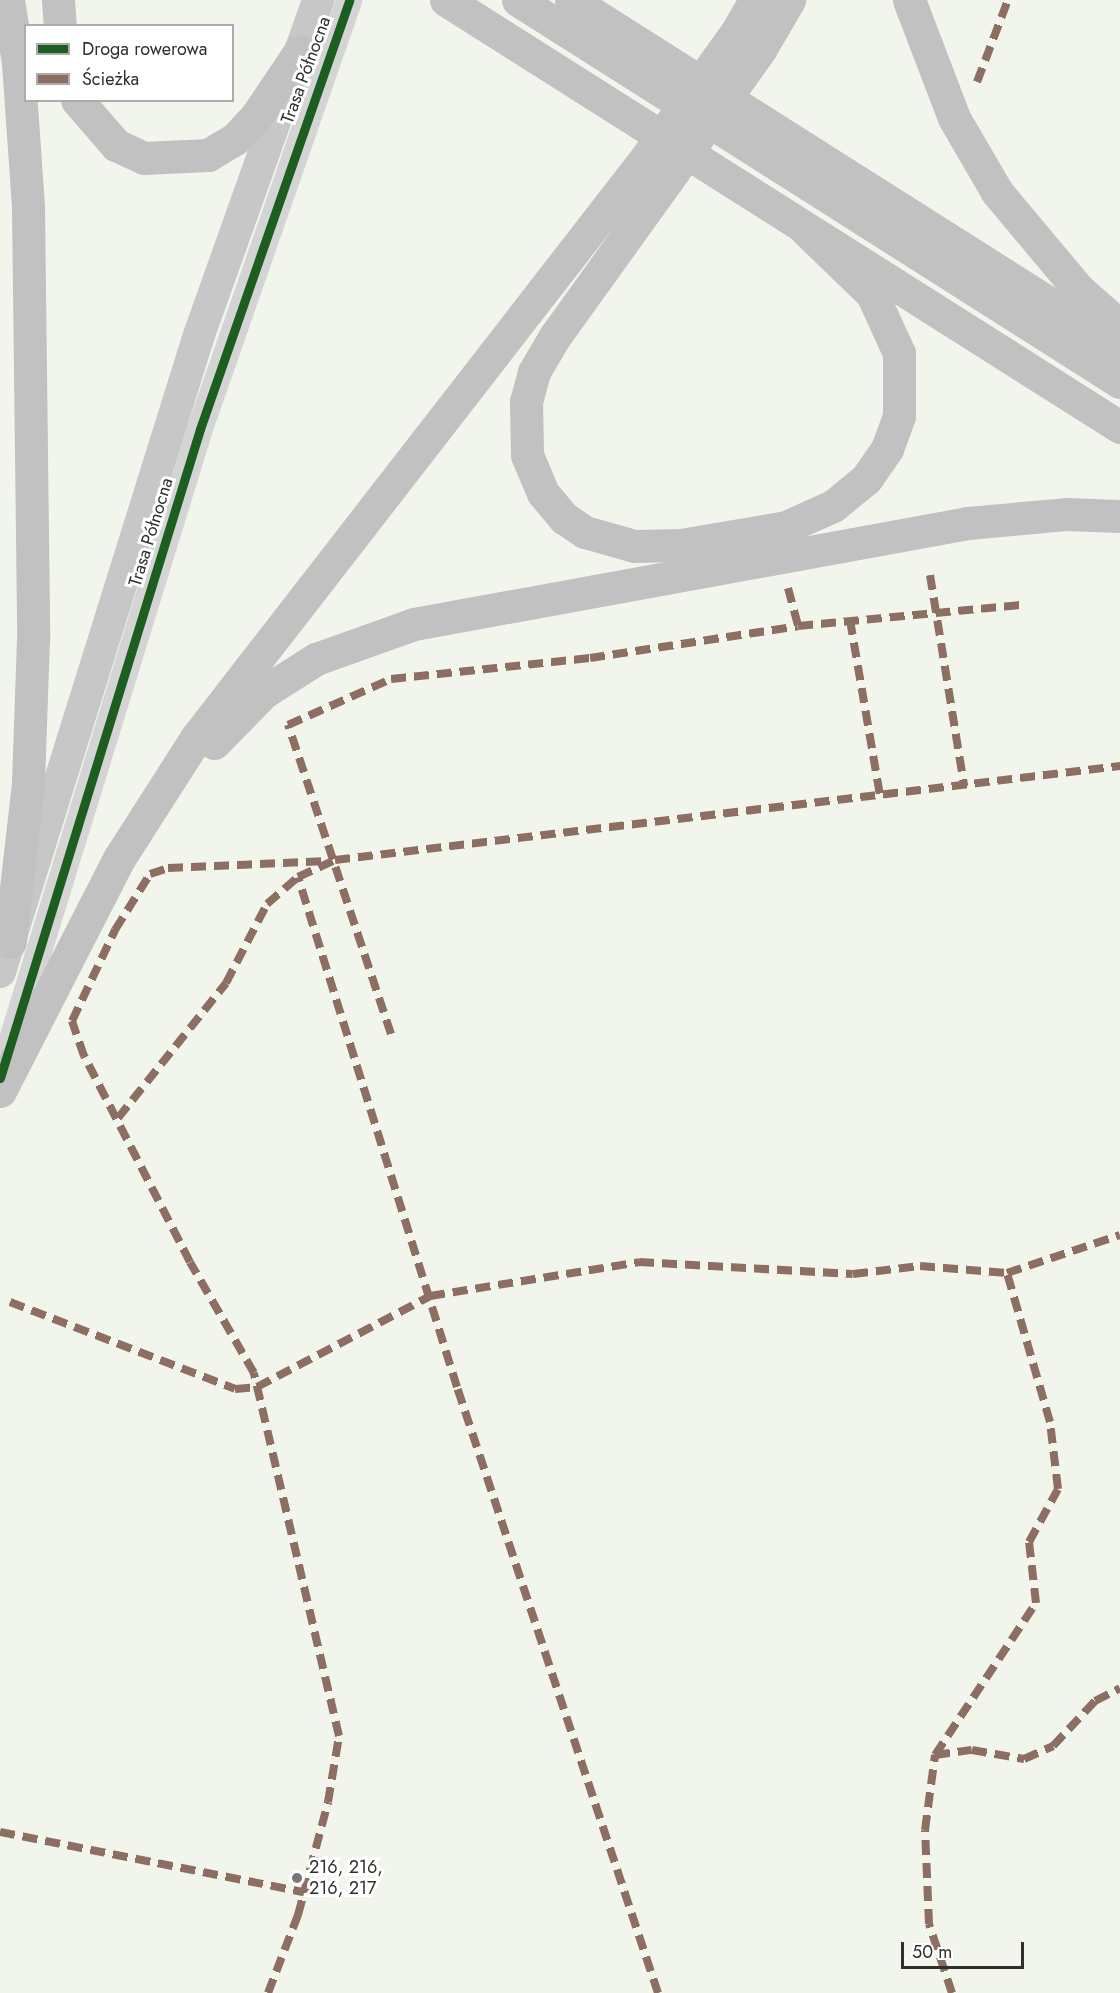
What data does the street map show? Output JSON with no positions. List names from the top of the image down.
{
  "streets": {
    "main road": ["Trasa Północna"]
  },
  "places": ["216, 216, 216, 217"],
  "legend": ["Droga rowerowa", "Ścieżka"],
  "scale_bar": "50 m"
}
